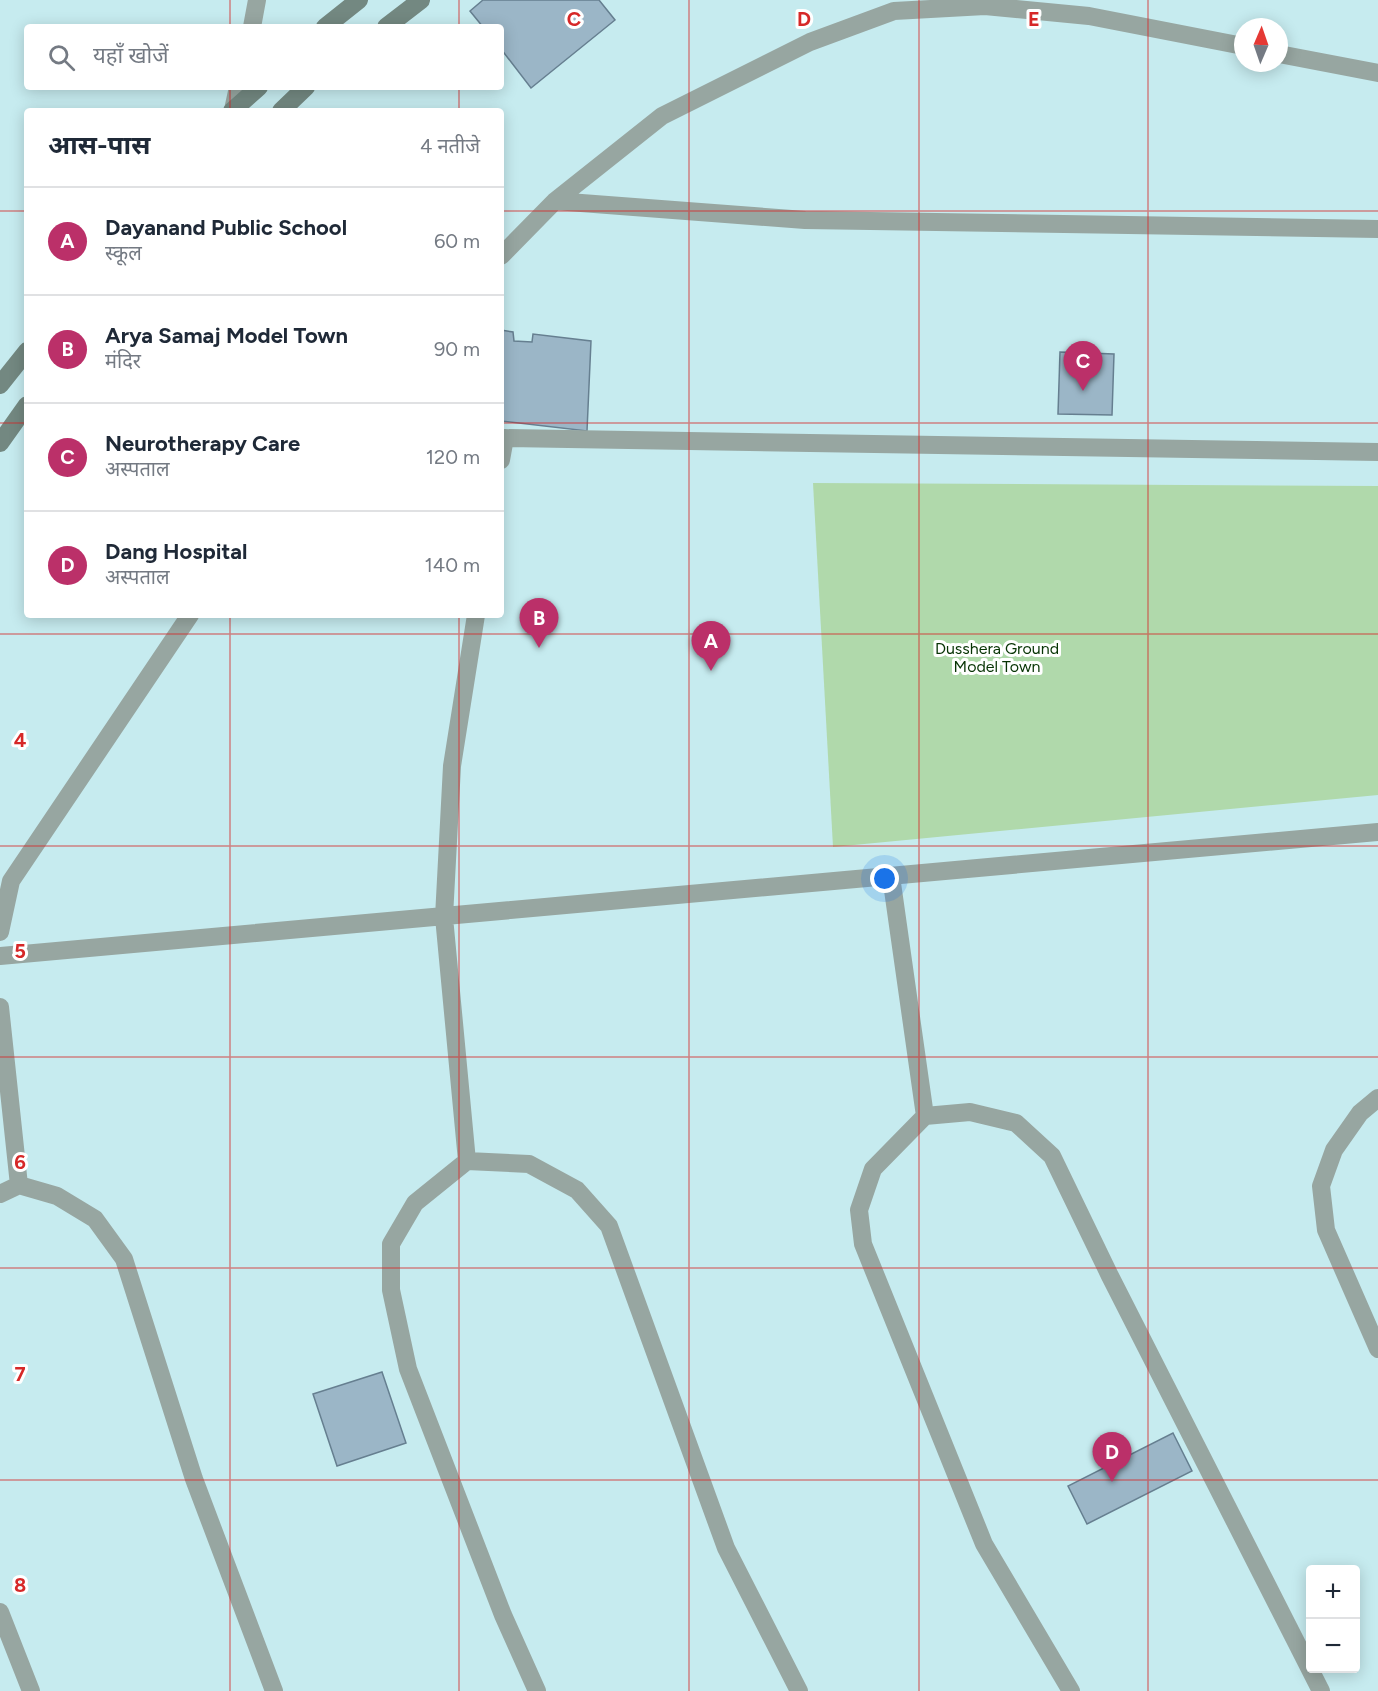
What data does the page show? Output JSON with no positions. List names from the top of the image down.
{
  "parks": ["Dusshera Ground Model Town"],
  "north": "top",
  "page": {
    "search": "यहाँ खोजें",
    "heading": ["आस-पास", "4 नतीजे"],
    "list": [
      {
        "mark": "A",
        "name": "Dayanand Public School",
        "note": "स्कूल",
        "value": "60 m"
      },
      {
        "mark": "B",
        "name": "Arya Samaj Model Town",
        "note": "मंदिर",
        "value": "90 m"
      },
      {
        "mark": "C",
        "name": "Neurotherapy Care",
        "note": "अस्पताल",
        "value": "120 m"
      },
      {
        "mark": "D",
        "name": "Dang Hospital",
        "note": "अस्पताल",
        "value": "140 m"
      }
    ],
    "pins": [
      "C",
      "B",
      "A",
      "D"
    ],
    "map_buttons": ["+", "−"]
  },
  "grid": {
    "columns": ["C", "D", "E"],
    "rows": [
      "4",
      "5",
      "6",
      "7",
      "8"
    ]
  }
}
